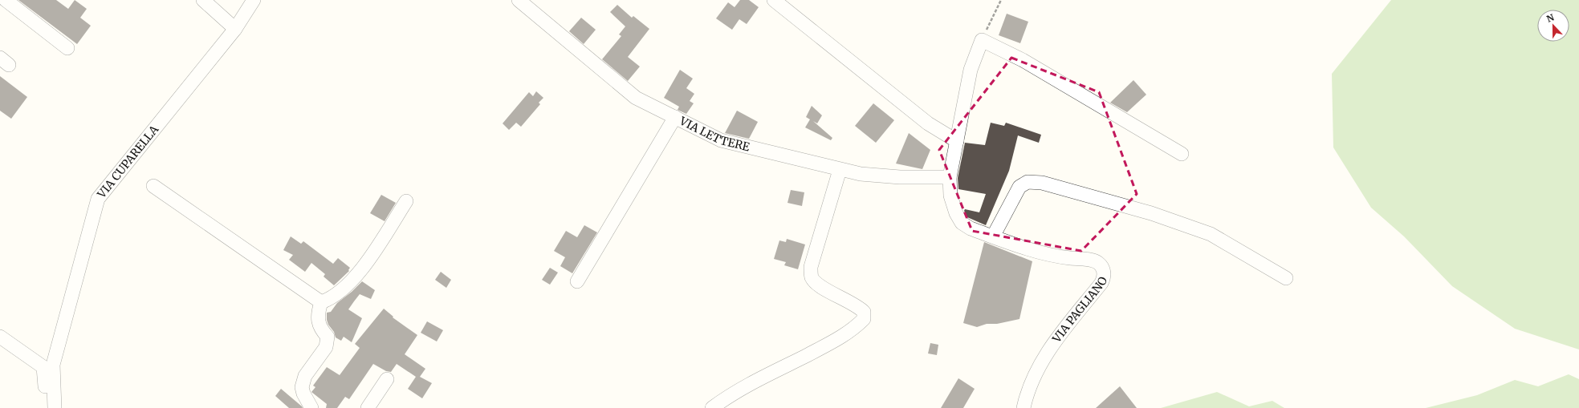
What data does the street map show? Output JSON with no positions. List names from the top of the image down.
{
  "streets": {
    "street": ["VIA LETTERE", "VIA CUPARELLA", "VIA PAGLIANO"]
  },
  "crossings": [
    ["VIA LETTERE", "VIA PAGLIANO"]
  ],
  "north": "top"
}
